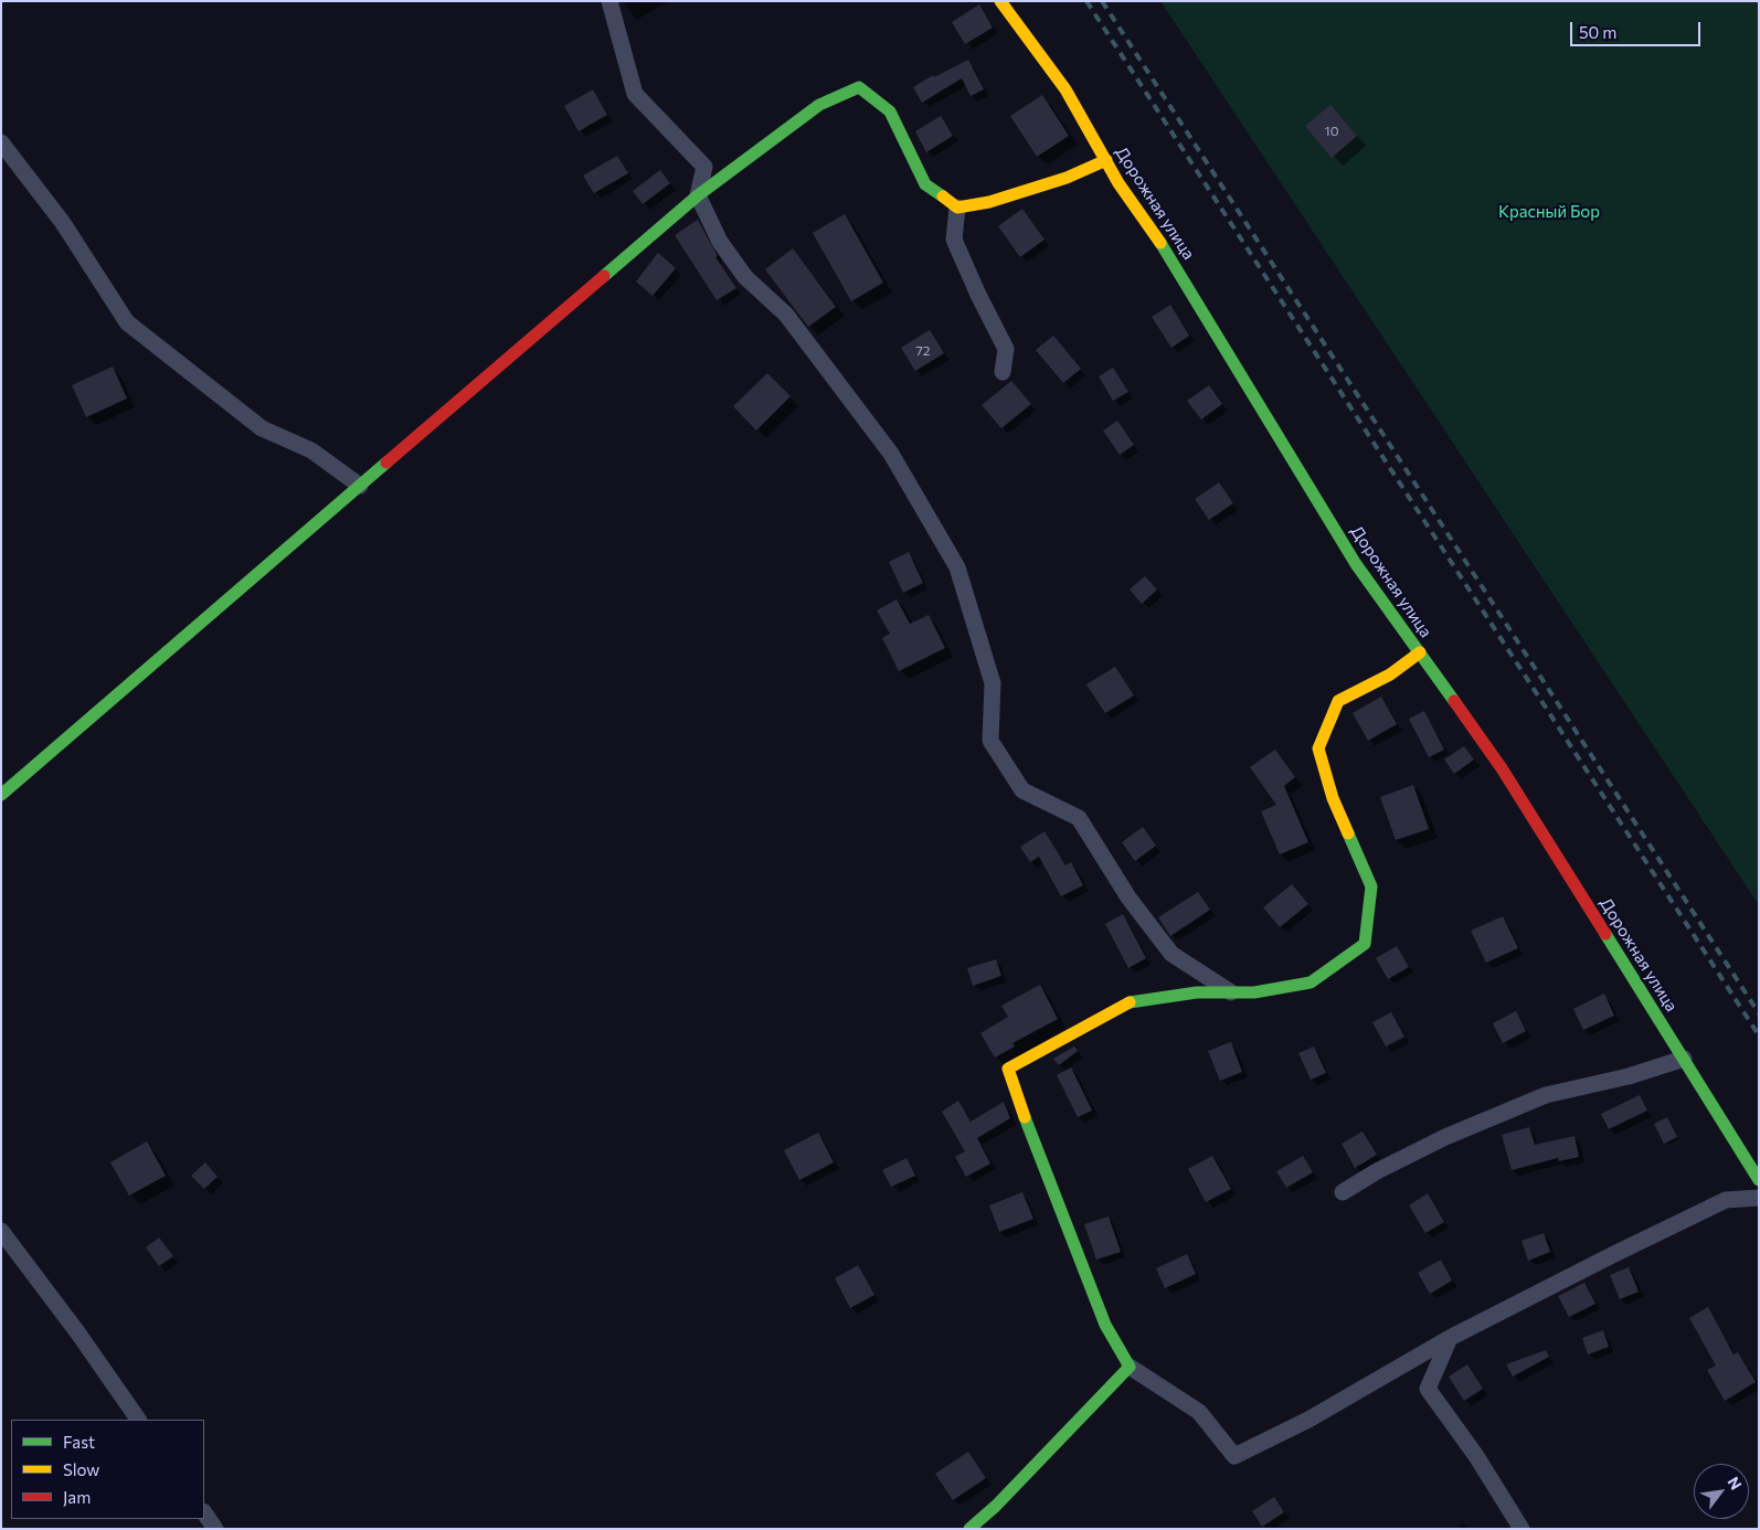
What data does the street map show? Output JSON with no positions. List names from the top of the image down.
{
  "streets": {
    "street": ["Дорожная улица"]
  },
  "parks": ["Красный Бор"],
  "house_numbers": ["10", "72"],
  "legend": ["Fast", "Slow", "Jam"],
  "scale_bar": "50 m",
  "north": "top right"
}
